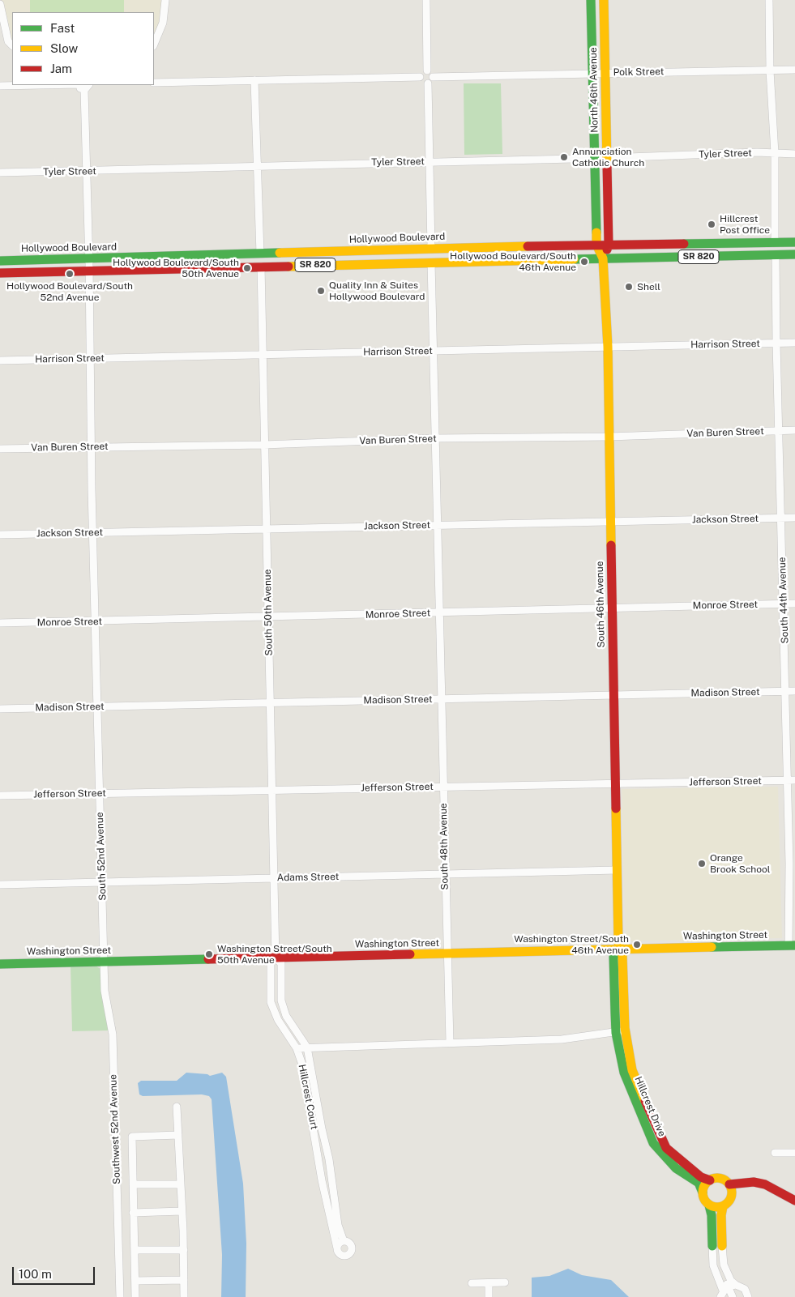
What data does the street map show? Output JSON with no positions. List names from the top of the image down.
{
  "streets": {
    "main road": [
      "North 46th Avenue",
      "Hollywood Boulevard",
      "SR 820",
      "South 46th Avenue",
      "Washington Street",
      "Hillcrest Drive"
    ],
    "street": [
      "Polk Street",
      "Tyler Street",
      "Harrison Street",
      "Van Buren Street",
      "Jackson Street",
      "South 44th Avenue",
      "Monroe Street",
      "South 50th Avenue",
      "Madison Street",
      "Jefferson Street",
      "South 48th Avenue",
      "South 52nd Avenue",
      "Adams Street",
      "Hillcrest Court",
      "Southwest 52nd Avenue"
    ]
  },
  "crossings": [
    ["Polk Street", "North 46th Avenue"],
    ["North 46th Avenue", "Tyler Street"],
    ["North 46th Avenue", "Hollywood Boulevard"],
    ["North 46th Avenue", "South 46th Avenue"],
    ["Tyler Street", "South 52nd Avenue"],
    ["Hollywood Boulevard", "South 44th Avenue"],
    ["Hollywood Boulevard", "South 46th Avenue"],
    ["Hollywood Boulevard", "South 50th Avenue"],
    ["Hollywood Boulevard", "South 48th Avenue"],
    ["Hollywood Boulevard", "South 52nd Avenue"],
    ["Harrison Street", "South 44th Avenue"],
    ["Harrison Street", "South 46th Avenue"],
    ["Harrison Street", "South 50th Avenue"],
    ["Harrison Street", "South 48th Avenue"],
    ["Harrison Street", "South 52nd Avenue"],
    ["Van Buren Street", "South 44th Avenue"],
    ["Van Buren Street", "South 46th Avenue"],
    ["Van Buren Street", "South 50th Avenue"],
    ["Van Buren Street", "South 48th Avenue"],
    ["Van Buren Street", "South 52nd Avenue"],
    ["Jackson Street", "South 44th Avenue"],
    ["Jackson Street", "South 46th Avenue"],
    ["Jackson Street", "South 50th Avenue"],
    ["Jackson Street", "South 48th Avenue"],
    ["Jackson Street", "South 52nd Avenue"],
    ["South 44th Avenue", "Monroe Street"],
    ["South 44th Avenue", "Madison Street"],
    ["South 44th Avenue", "Jefferson Street"],
    ["South 44th Avenue", "Washington Street"],
    ["South 46th Avenue", "Monroe Street"],
    ["South 46th Avenue", "Madison Street"],
    ["South 46th Avenue", "Jefferson Street"],
    ["South 46th Avenue", "Adams Street"],
    ["South 46th Avenue", "Washington Street"],
    ["South 46th Avenue", "Hillcrest Drive"],
    ["Monroe Street", "South 50th Avenue"],
    ["Monroe Street", "South 48th Avenue"],
    ["Monroe Street", "South 52nd Avenue"],
    ["South 50th Avenue", "Madison Street"],
    ["South 50th Avenue", "Jefferson Street"],
    ["South 50th Avenue", "Adams Street"],
    ["South 50th Avenue", "Washington Street"],
    ["South 50th Avenue", "Hillcrest Court"],
    ["Madison Street", "South 48th Avenue"],
    ["Madison Street", "South 52nd Avenue"],
    ["Jefferson Street", "South 48th Avenue"],
    ["Jefferson Street", "South 52nd Avenue"],
    ["South 48th Avenue", "Adams Street"],
    ["South 48th Avenue", "Washington Street"],
    ["South 52nd Avenue", "Adams Street"],
    ["South 52nd Avenue", "Washington Street"],
    ["South 52nd Avenue", "Southwest 52nd Avenue"],
    ["Washington Street", "Hillcrest Court"],
    ["Washington Street", "Southwest 52nd Avenue"]
  ],
  "places": [
    "Annunciation Catholic Church",
    "Hillcrest Post Office",
    "Hollywood Boulevard/South 46th Avenue",
    "Hollywood Boulevard/South 50th Avenue",
    "Hollywood Boulevard/South 52nd Avenue",
    "Shell",
    "Quality Inn & Suites Hollywood Boulevard",
    "Orange Brook School",
    "Washington Street/South 46th Avenue",
    "Washington Street/South 50th Avenue"
  ],
  "legend": ["Fast", "Slow", "Jam"],
  "scale_bar": "100 m"
}
